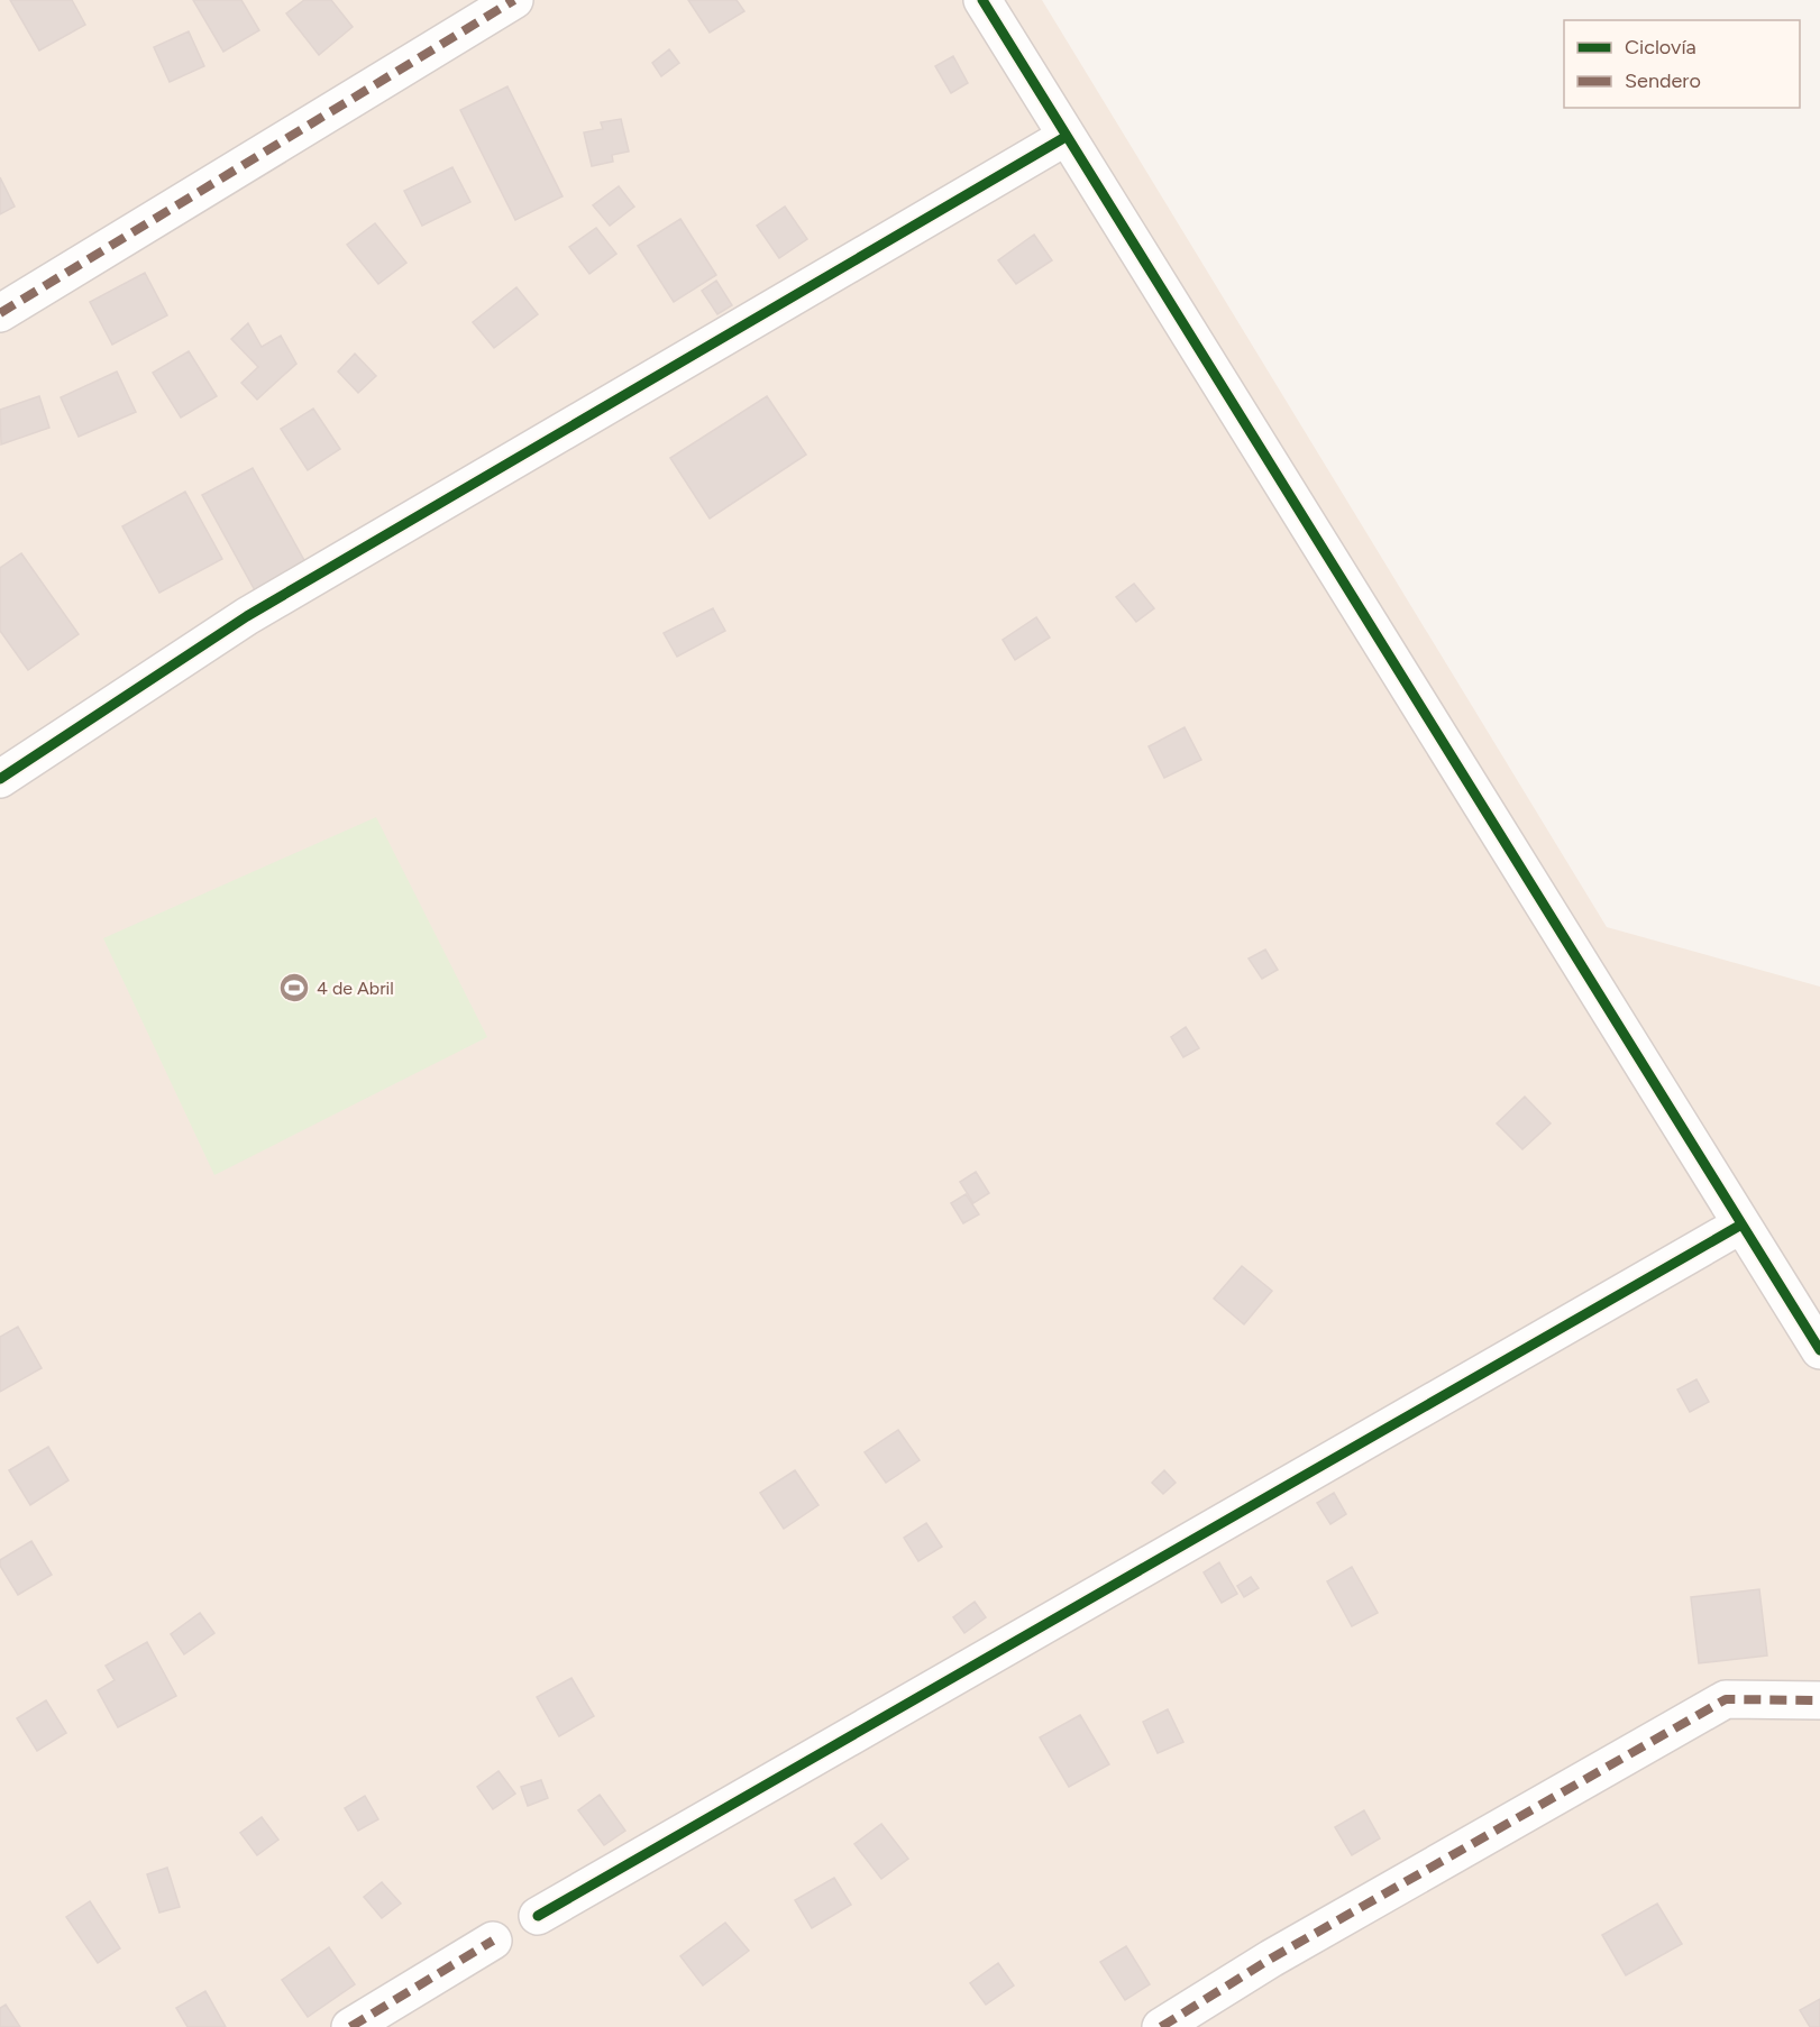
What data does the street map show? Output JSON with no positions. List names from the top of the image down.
{
  "places": {
    "sports": ["4 de Abril"]
  },
  "legend": ["Ciclovía", "Sendero"]
}
